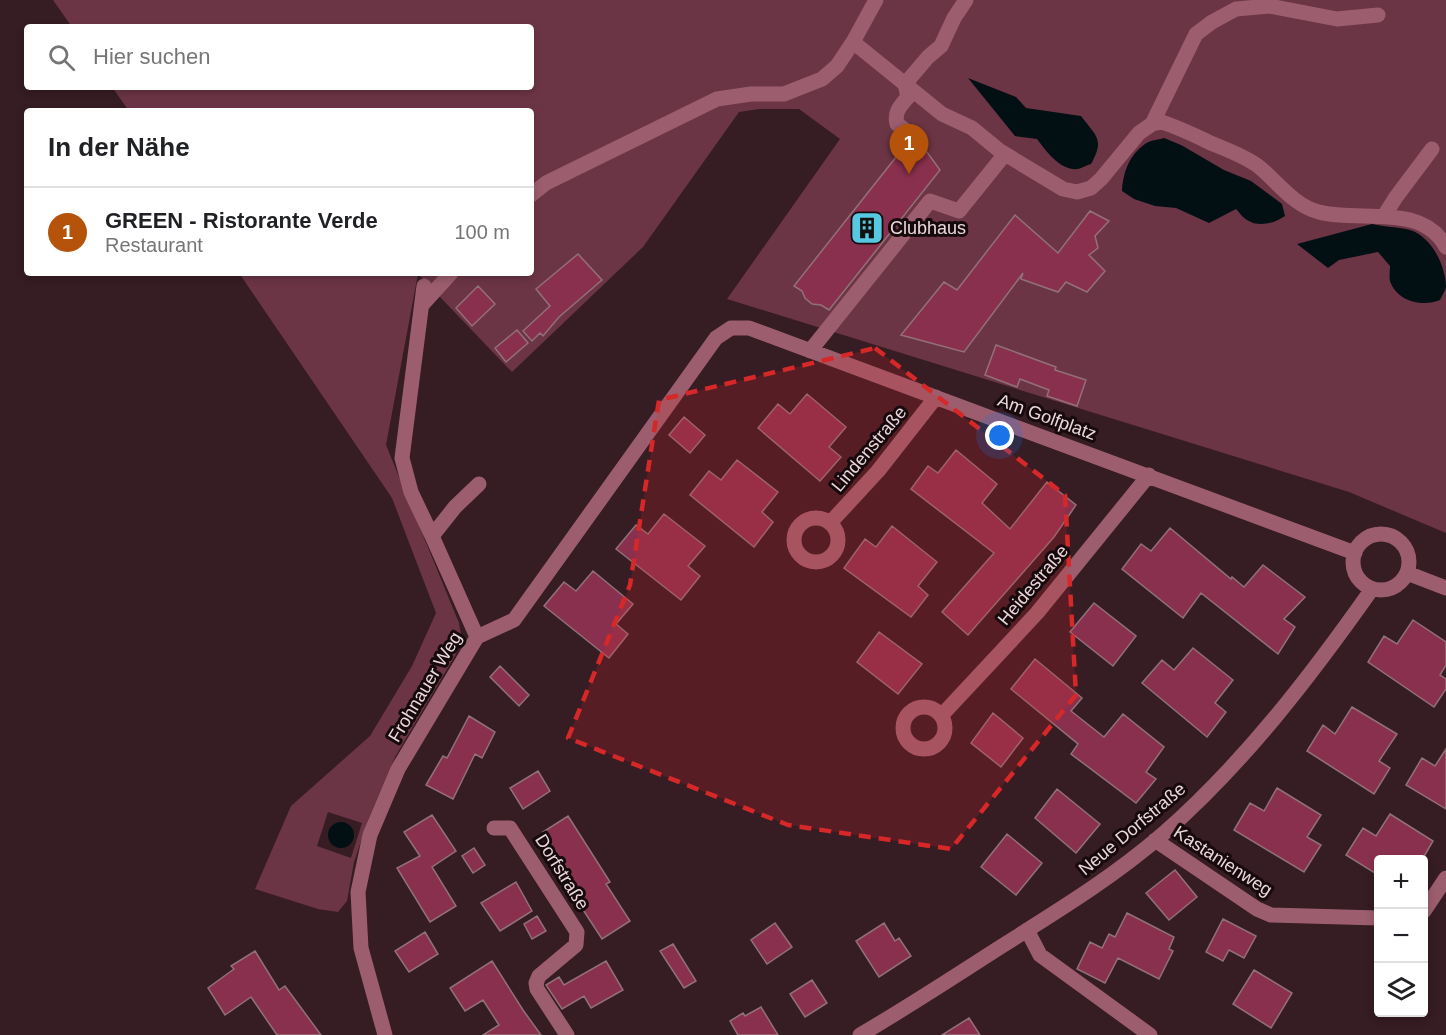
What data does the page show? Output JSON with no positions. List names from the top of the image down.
{
  "streets": {
    "street": [
      "Am Golfplatz",
      "Lindenstraße",
      "Heidestraße",
      "Frohnauer Weg",
      "Neue Dorfstraße",
      "Kastanienweg",
      "Dorfstraße"
    ]
  },
  "crossings": [
    ["Am Golfplatz", "Lindenstraße"],
    ["Am Golfplatz", "Heidestraße"],
    ["Am Golfplatz", "Frohnauer Weg"],
    ["Am Golfplatz", "Neue Dorfstraße"],
    ["Neue Dorfstraße", "Kastanienweg"]
  ],
  "places": {
    "building": ["Clubhaus"]
  },
  "page": {
    "search": "Hier suchen",
    "heading": "In der Nähe",
    "pins": "1",
    "list": [
      {
        "mark": "1",
        "name": "GREEN - Ristorante Verde",
        "note": "Restaurant",
        "value": "100 m"
      }
    ],
    "map_buttons": ["+", "−"]
  }
}
